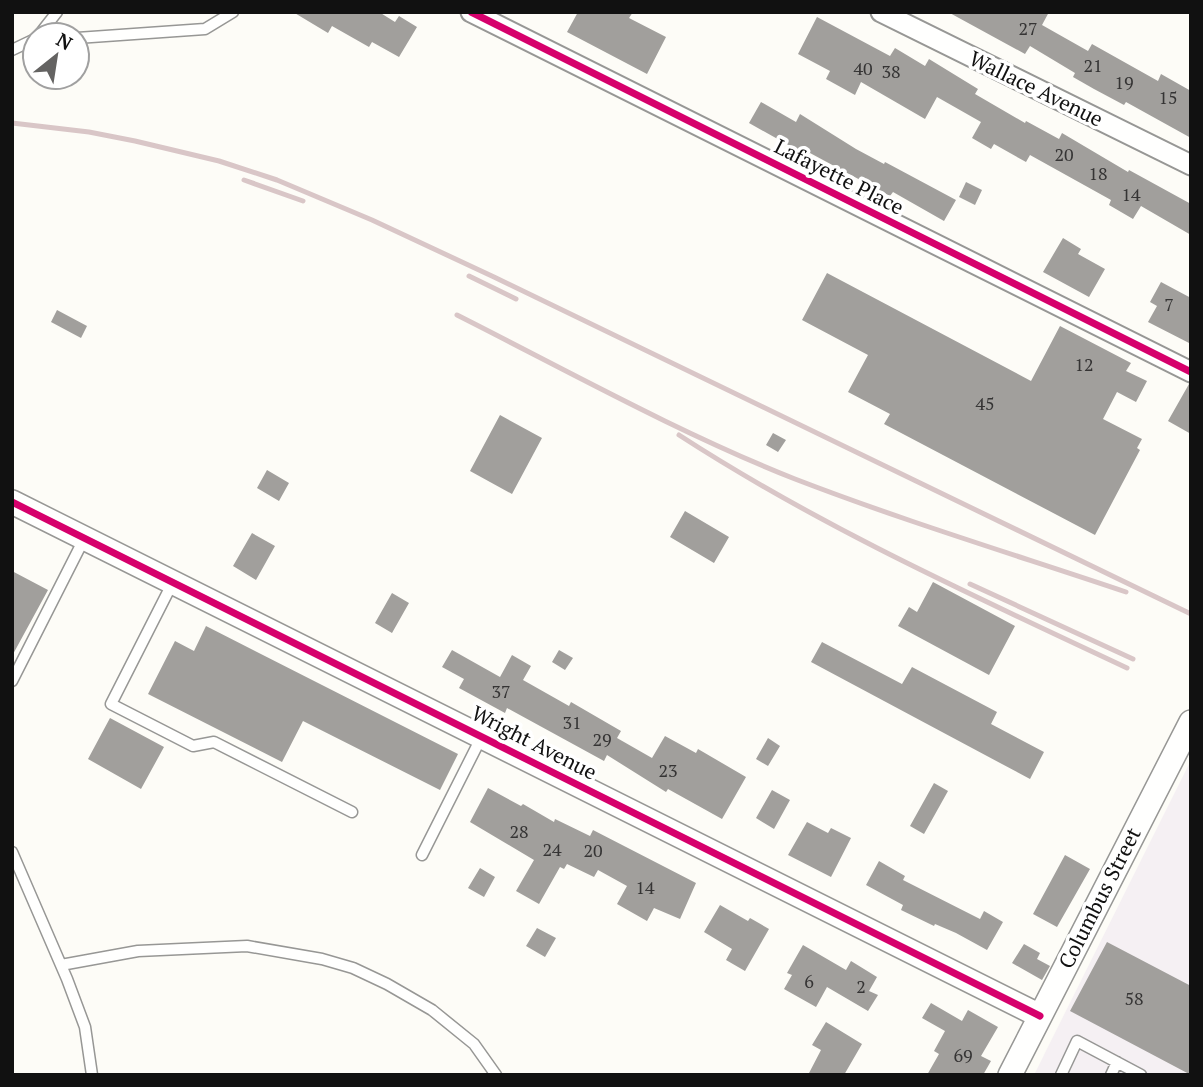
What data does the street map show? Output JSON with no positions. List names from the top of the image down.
{
  "streets": {
    "street": [
      "Wallace Avenue",
      "Lafayette Place",
      "Wright Avenue",
      "Columbus Street"
    ]
  },
  "crossings": [
    ["Wright Avenue", "Columbus Street"]
  ],
  "house_numbers": [
    "27",
    "21",
    "40",
    "38",
    "19",
    "15",
    "20",
    "18",
    "14",
    "7",
    "12",
    "45",
    "37",
    "31",
    "29",
    "23",
    "28",
    "24",
    "20",
    "14",
    "6",
    "2",
    "58",
    "69"
  ],
  "north": "top right"
}
